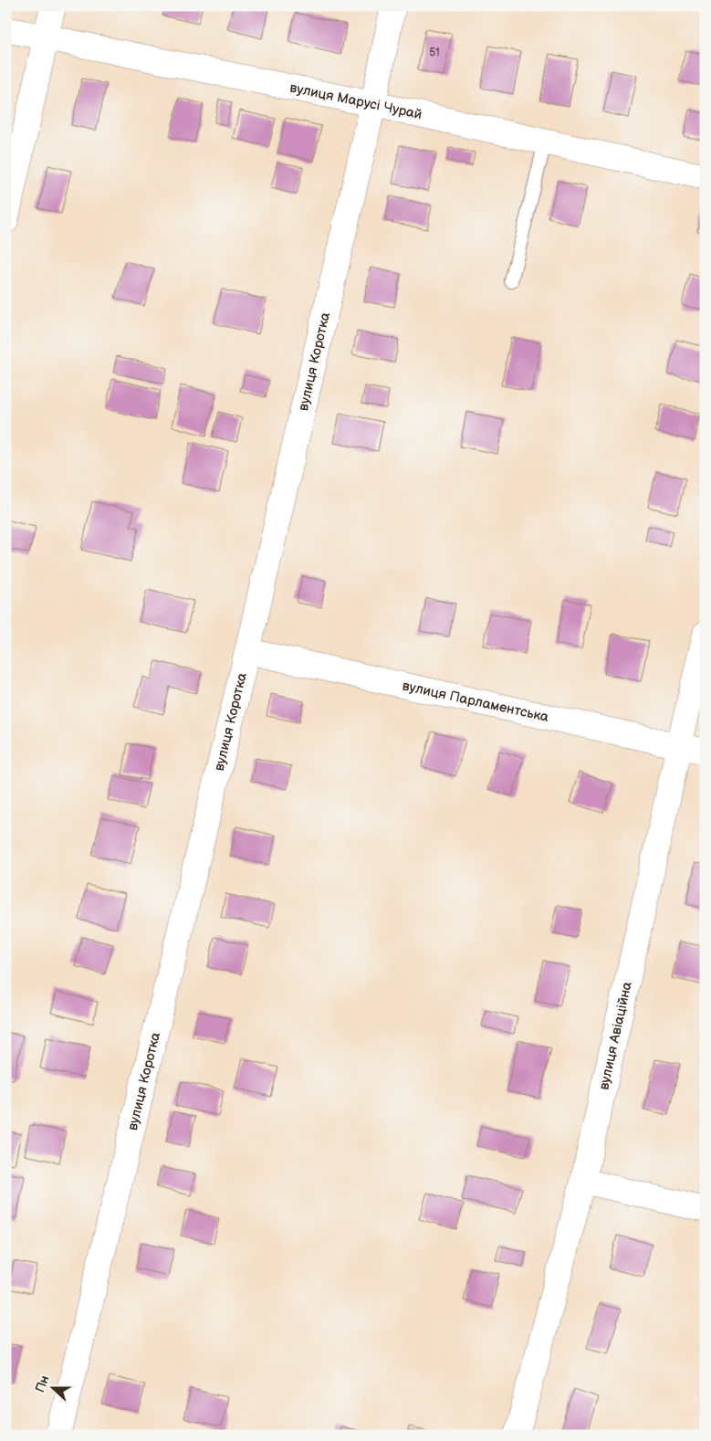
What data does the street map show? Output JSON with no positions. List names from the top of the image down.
{
  "streets": {
    "street": [
      "вулиця Марусі Чурай",
      "вулиця Коротка",
      "вулиця Парламентська",
      "вулиця Авіаційна"
    ]
  },
  "crossings": [
    ["вулиця Марусі Чурай", "вулиця Коротка"],
    ["вулиця Коротка", "вулиця Парламентська"],
    ["вулиця Парламентська", "вулиця Авіаційна"]
  ],
  "house_numbers": ["51"],
  "north": "left"
}
